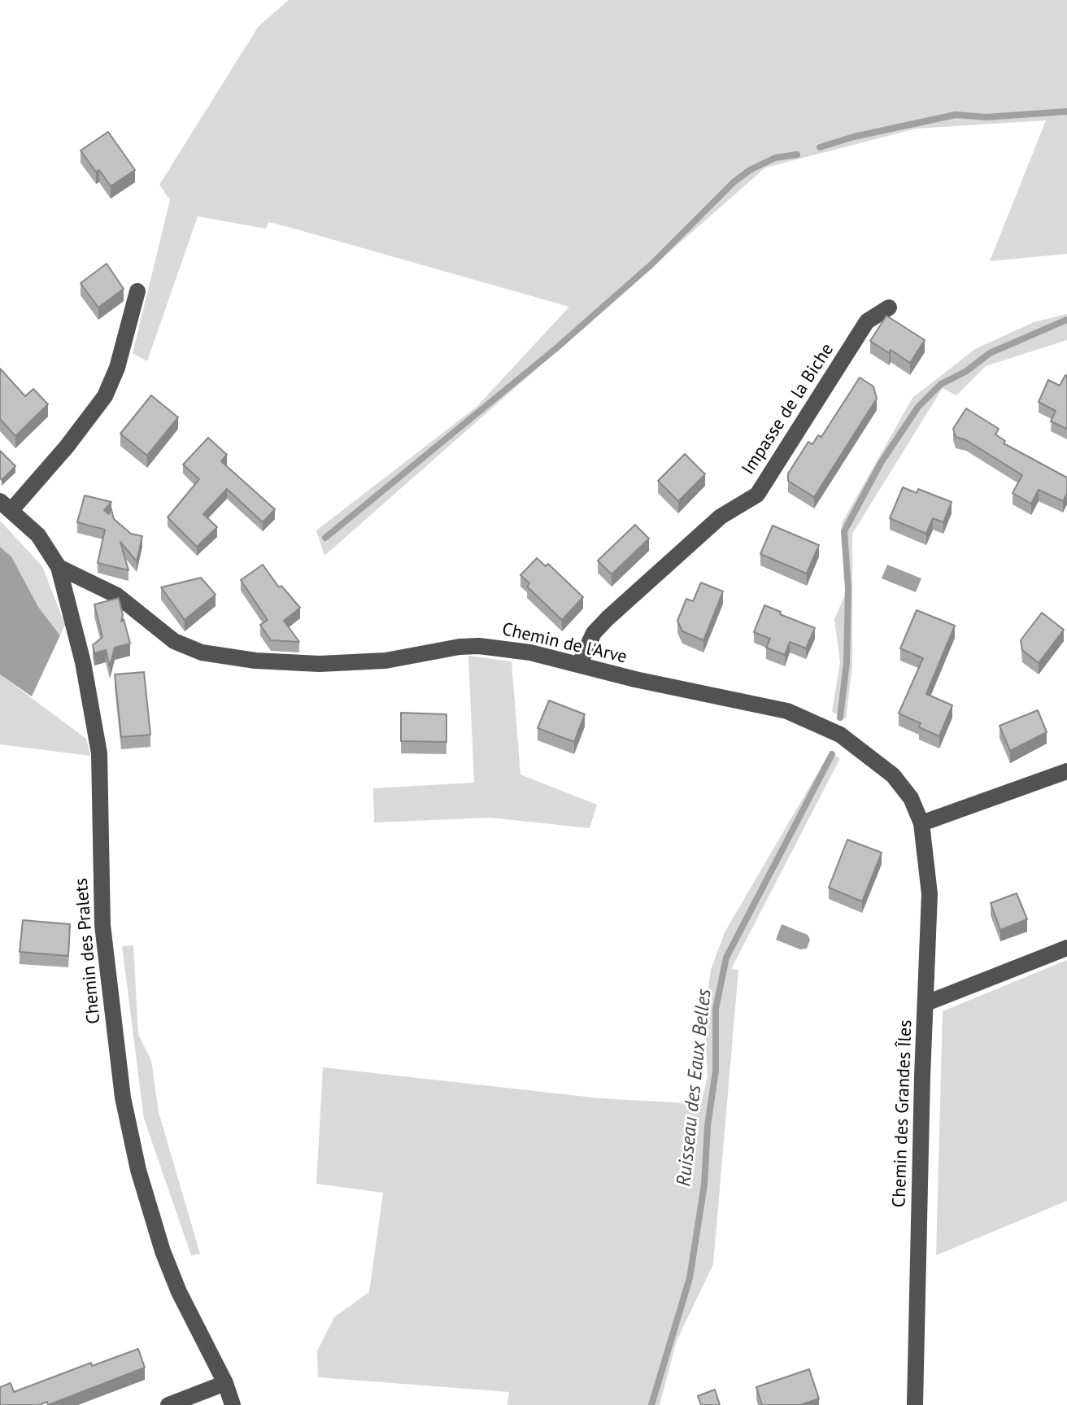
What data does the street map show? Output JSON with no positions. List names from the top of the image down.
{
  "streets": {
    "street": [
      "Impasse de la Biche",
      "Chemin de l'Arve",
      "Chemin des Pralets",
      "Chemin des Grandes Îles"
    ]
  },
  "crossings": [
    ["Impasse de la Biche", "Chemin de l'Arve"],
    ["Chemin de l'Arve", "Chemin des Pralets"],
    ["Chemin de l'Arve", "Chemin des Grandes Îles"]
  ],
  "water": ["Ruisseau des Eaux Belles"]
}
